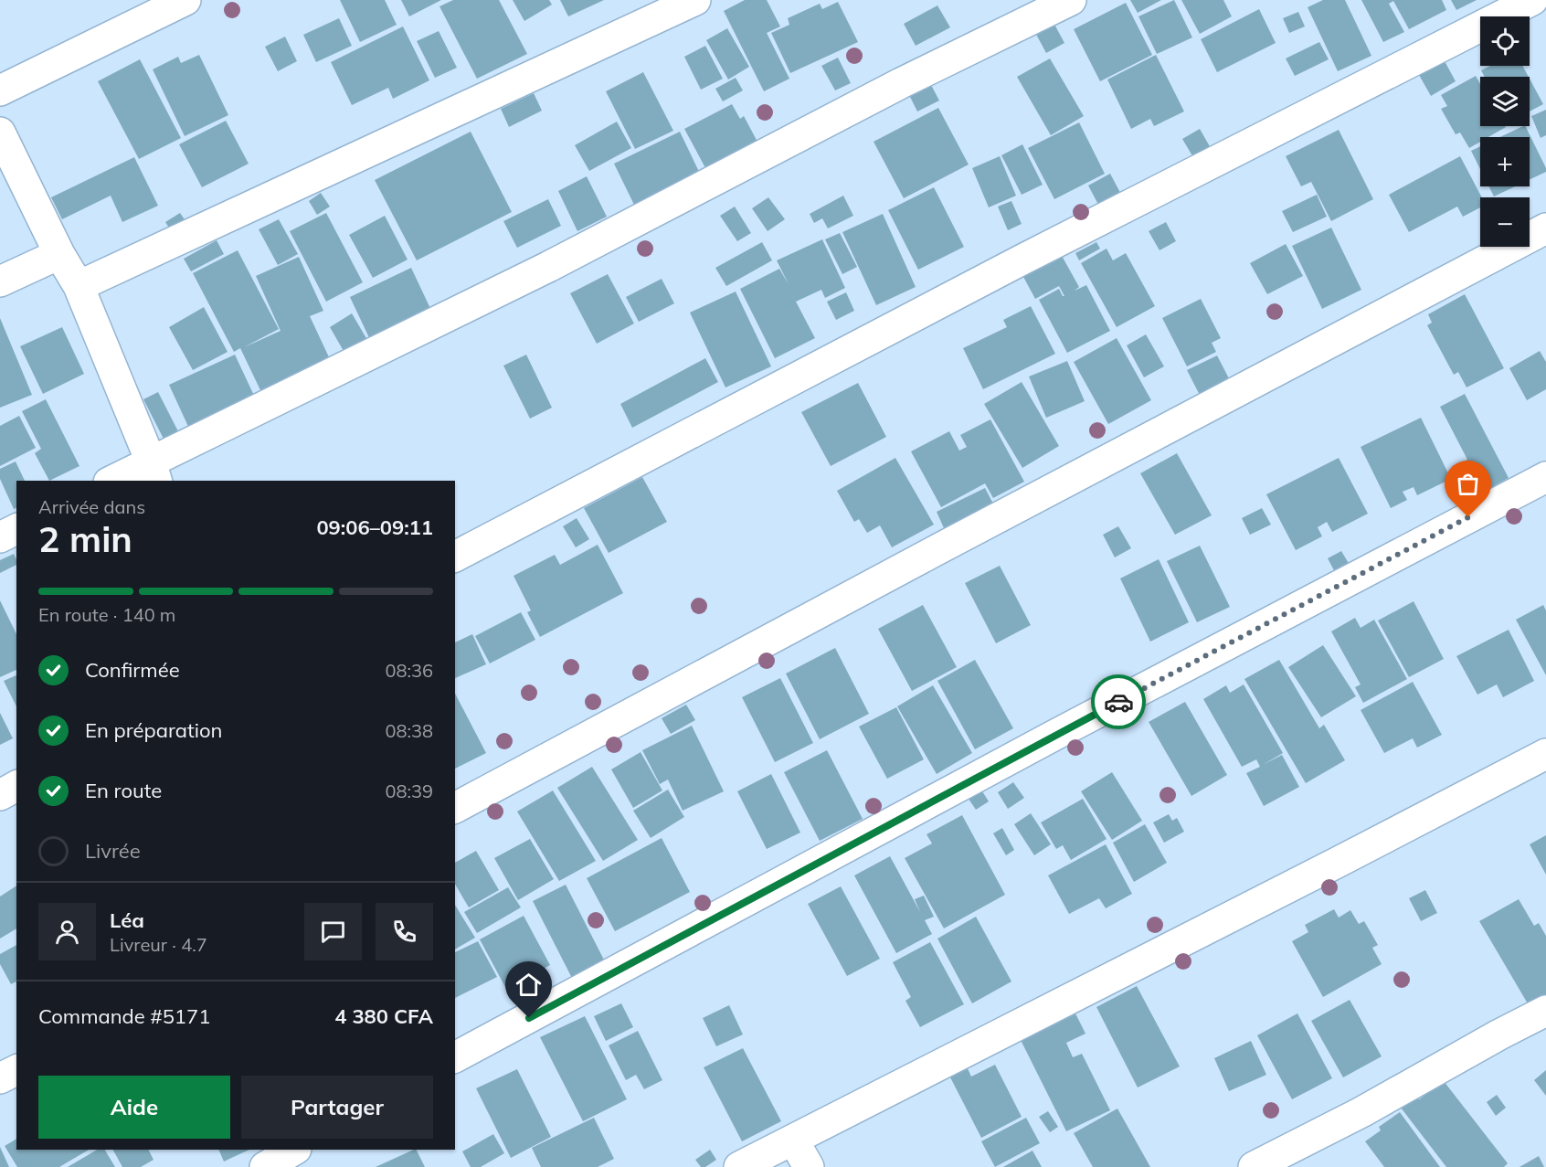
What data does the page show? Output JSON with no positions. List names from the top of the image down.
{
  "page": {
    "map_buttons": ["+", "−"],
    "heading": ["2 min", "Arrivée dans", "09:06–09:11"],
    "panel": [
      "Léa",
      "Livreur · 4.7",
      "Commande #5171",
      "4 380 CFA"
    ],
    "bar": "En route · 140 m",
    "list": [
      ["Confirmée", "08:36"],
      ["En préparation", "08:38"],
      ["En route", "08:39"],
      "Livrée"
    ],
    "buttons": ["Aide", "Partager"]
  }
}
